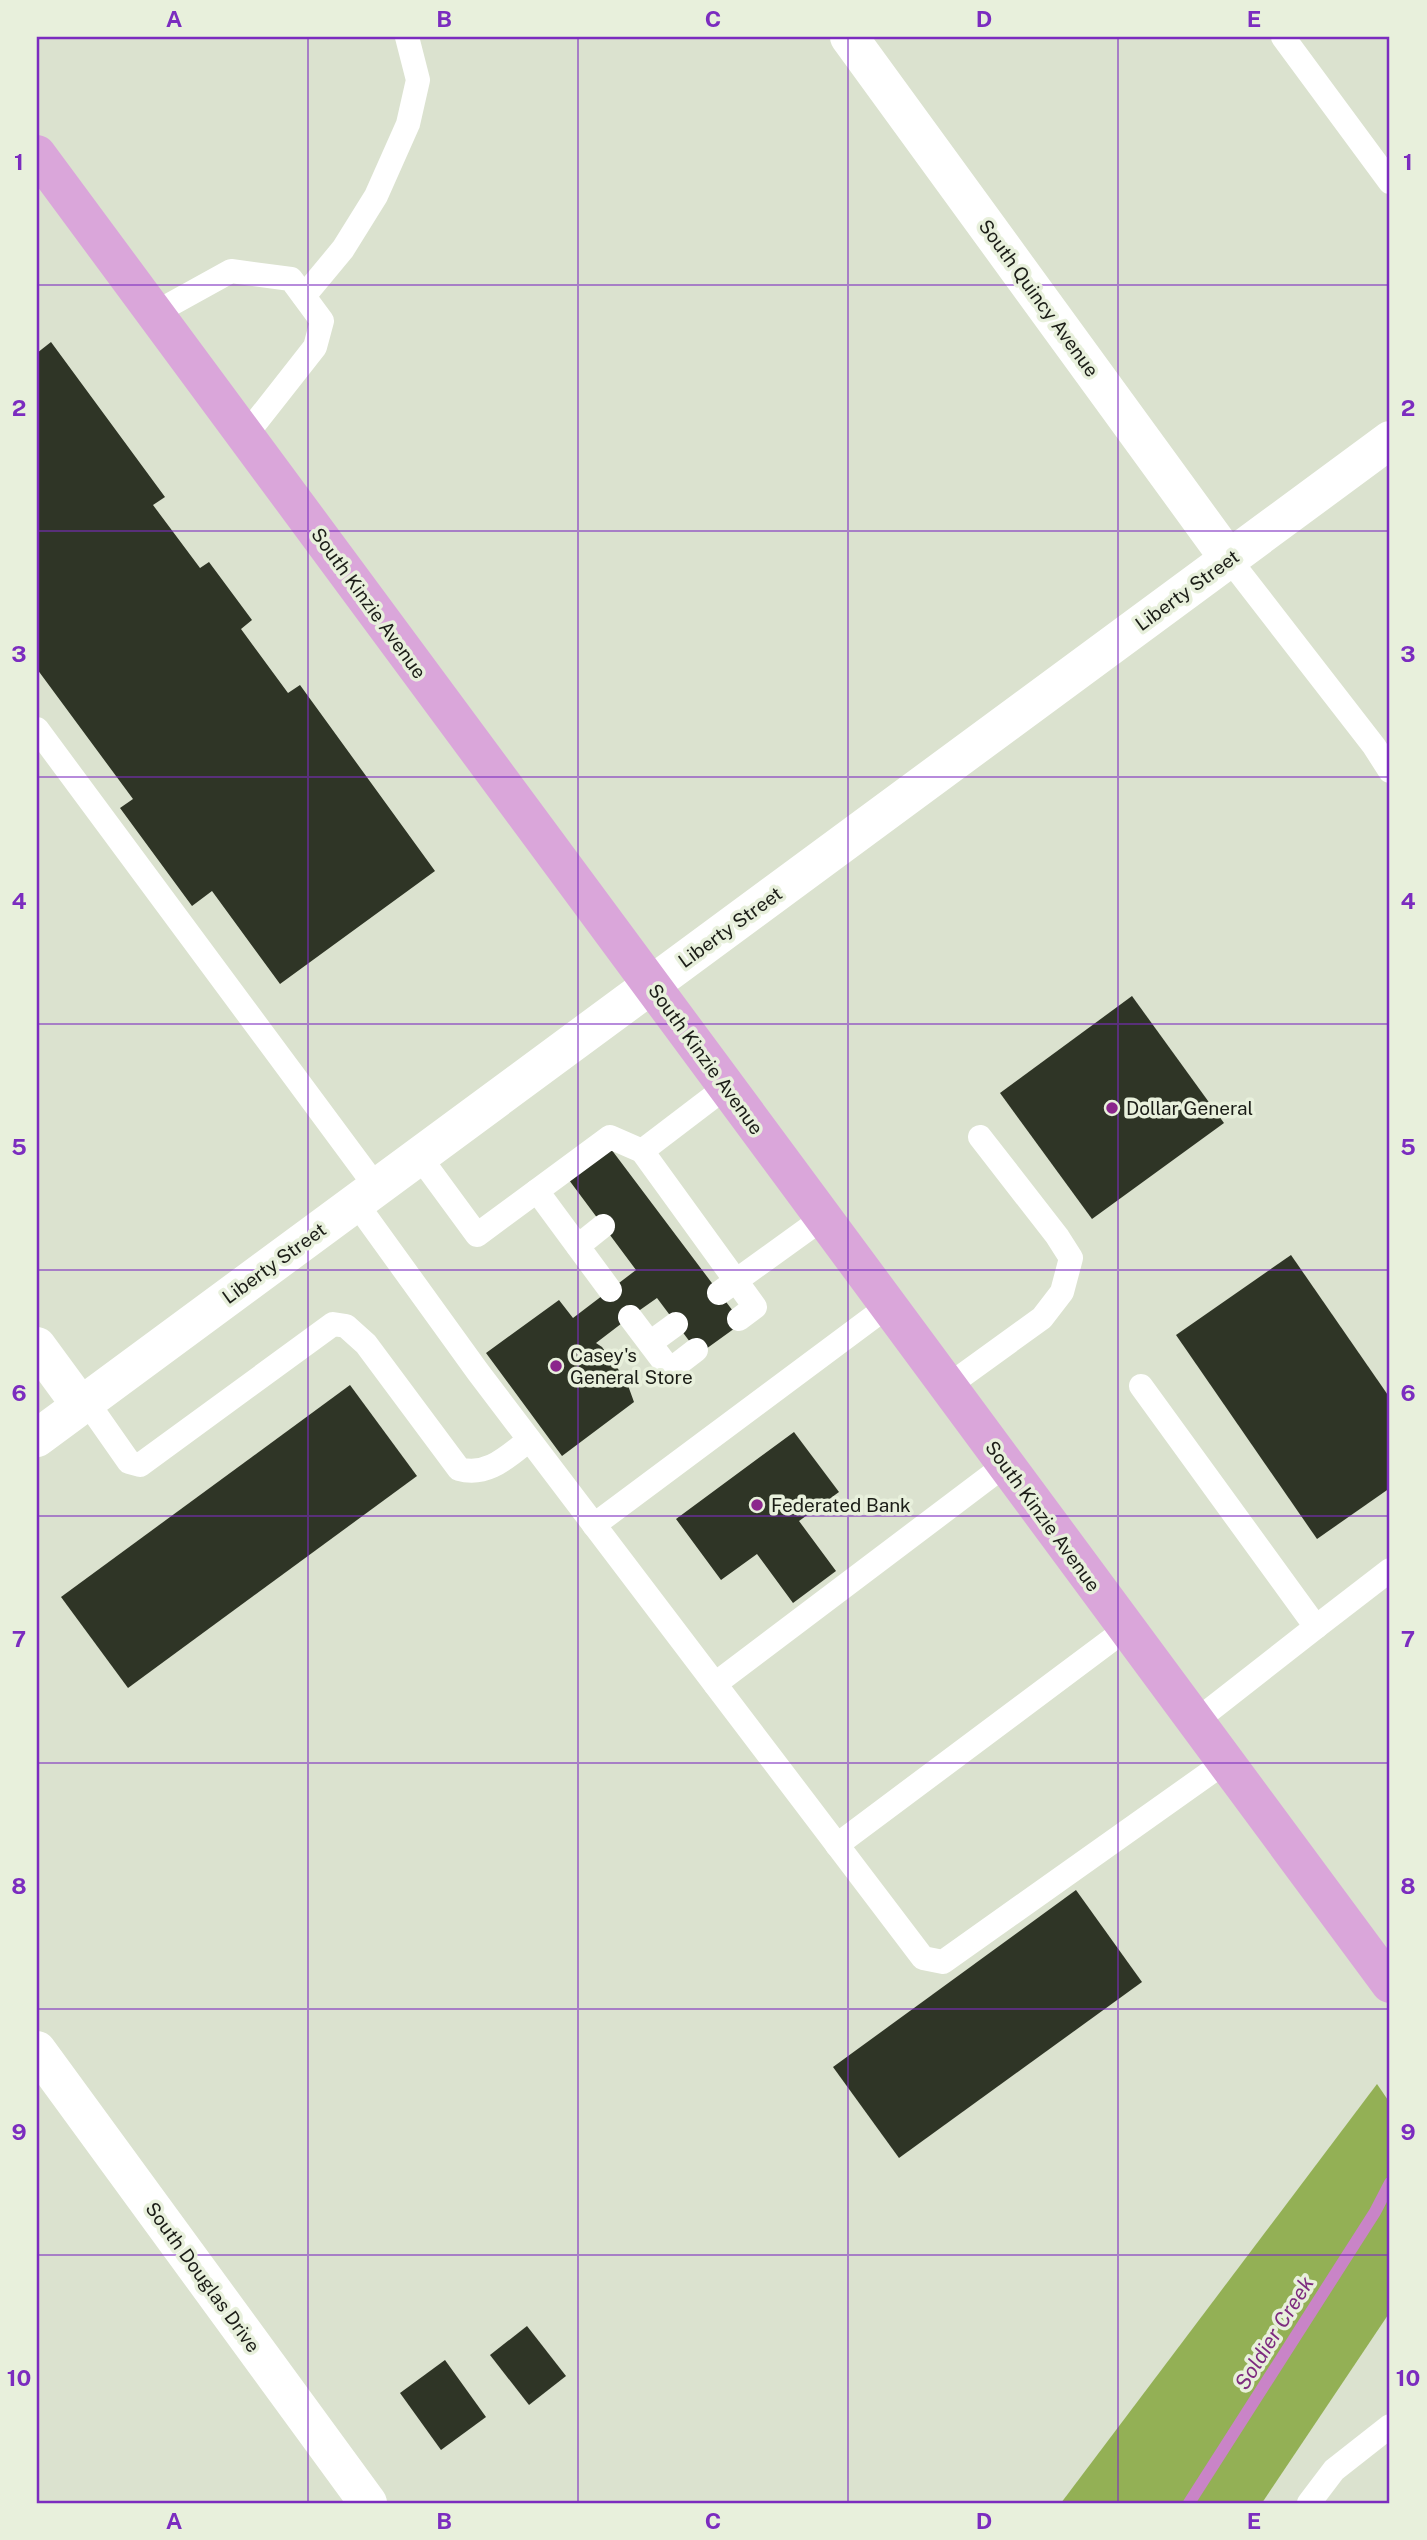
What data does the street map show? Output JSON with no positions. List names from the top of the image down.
{
  "streets": {
    "main road": ["South Kinzie Avenue"],
    "street": ["South Quincy Avenue", "Liberty Street", "South Douglas Drive"]
  },
  "crossings": [
    ["South Quincy Avenue", "Liberty Street"],
    ["Liberty Street", "South Kinzie Avenue"]
  ],
  "water": ["Soldier Creek"],
  "places": ["Dollar General", "Casey's General Store", "Federated Bank"],
  "grid": {
    "columns": [
      "A",
      "B",
      "C",
      "D",
      "E"
    ],
    "rows": [
      "1",
      "2",
      "3",
      "4",
      "5",
      "6",
      "7",
      "8",
      "9",
      "10"
    ]
  }
}
